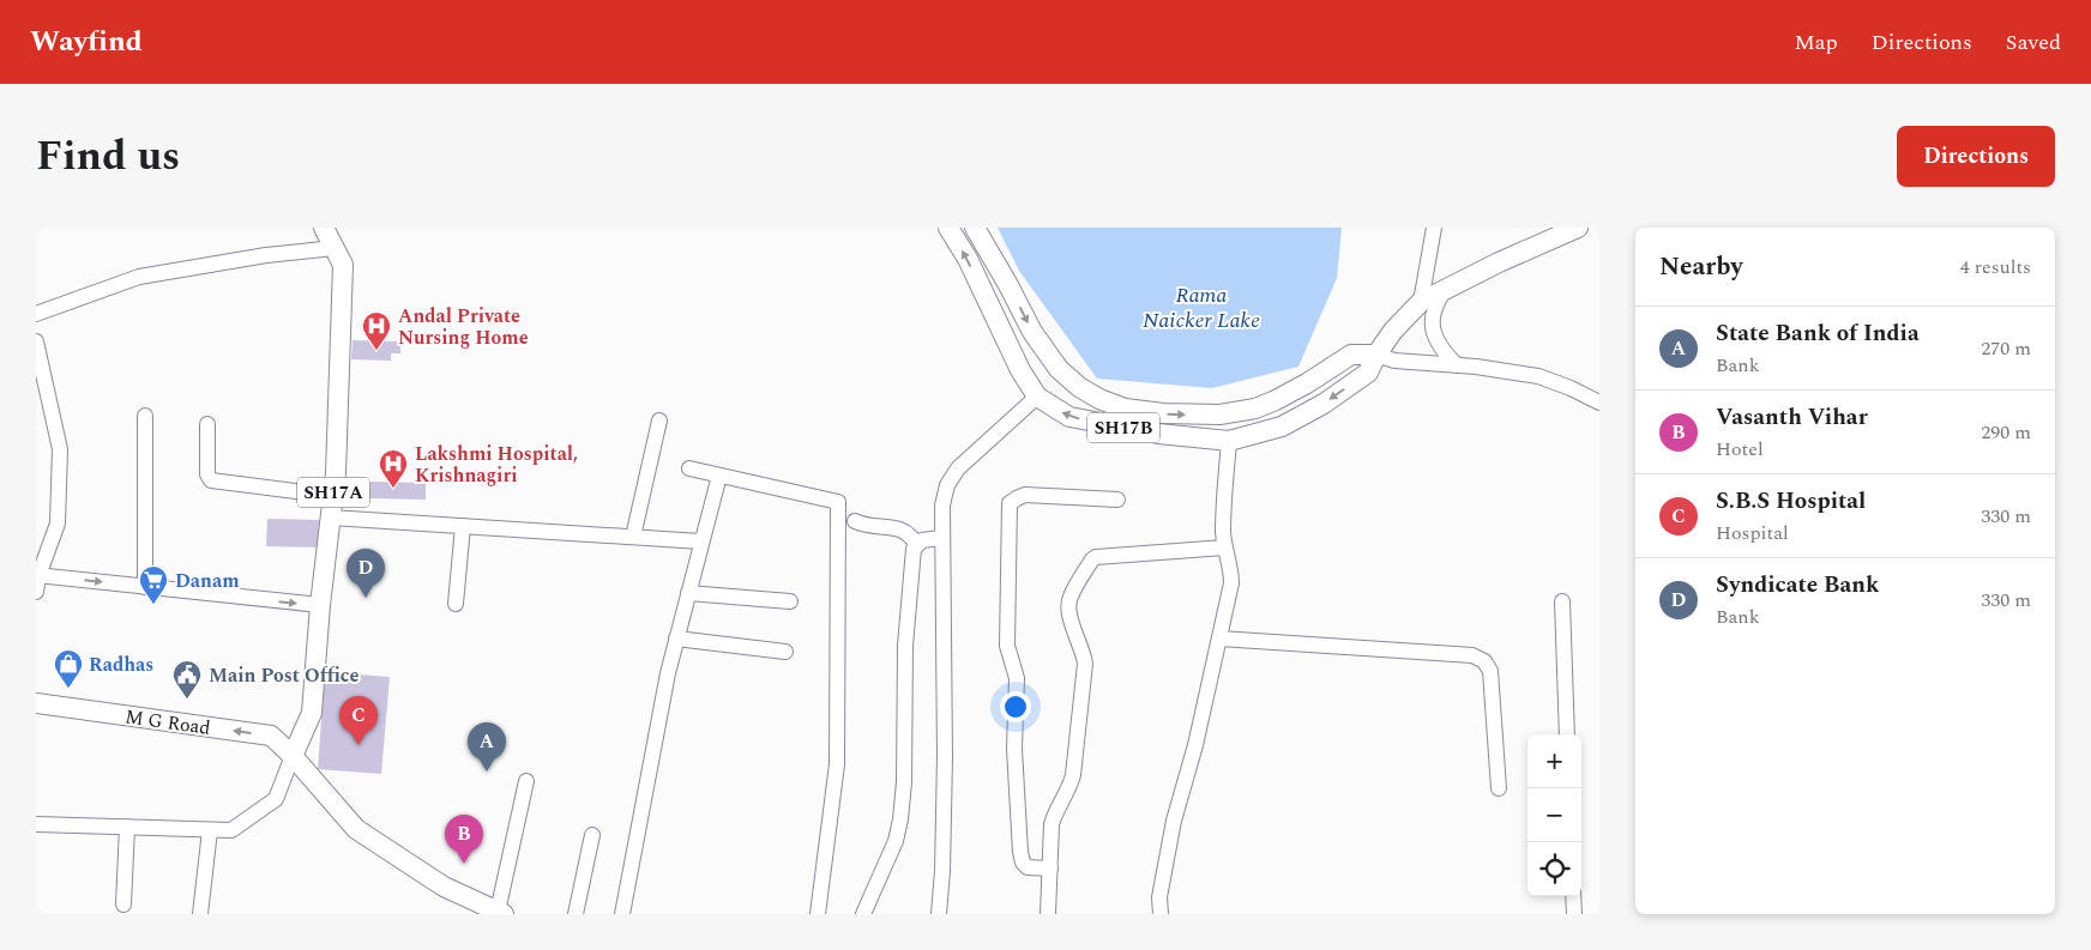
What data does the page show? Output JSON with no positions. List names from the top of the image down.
{
  "streets": {
    "main road": ["SH17B", "SH17A", "M G Road"]
  },
  "crossings": [
    ["SH17A", "M G Road"]
  ],
  "one_way": ["M G Road"],
  "water": ["Rama Naicker Lake"],
  "places": {
    "hospital": ["Andal Private Nursing Home", "Lakshmi Hospital, Krishnagiri"],
    "supermarket": ["Danam"],
    "shop": ["Radhas"],
    "public building": ["Main Post Office"]
  },
  "page": {
    "header": "Wayfind",
    "nav": ["Map", "Directions", "Saved"],
    "title": "Find us",
    "buttons": "Directions",
    "heading": ["Nearby", "4 results"],
    "list": [
      {
        "mark": "A",
        "name": "State Bank of India",
        "note": "Bank",
        "value": "270 m"
      },
      {
        "mark": "B",
        "name": "Vasanth Vihar",
        "note": "Hotel",
        "value": "290 m"
      },
      {
        "mark": "C",
        "name": "S.B.S Hospital",
        "note": "Hospital",
        "value": "330 m"
      },
      {
        "mark": "D",
        "name": "Syndicate Bank",
        "note": "Bank",
        "value": "330 m"
      }
    ],
    "pins": [
      "D",
      "C",
      "A",
      "B"
    ],
    "map_buttons": ["+", "−"]
  }
}
